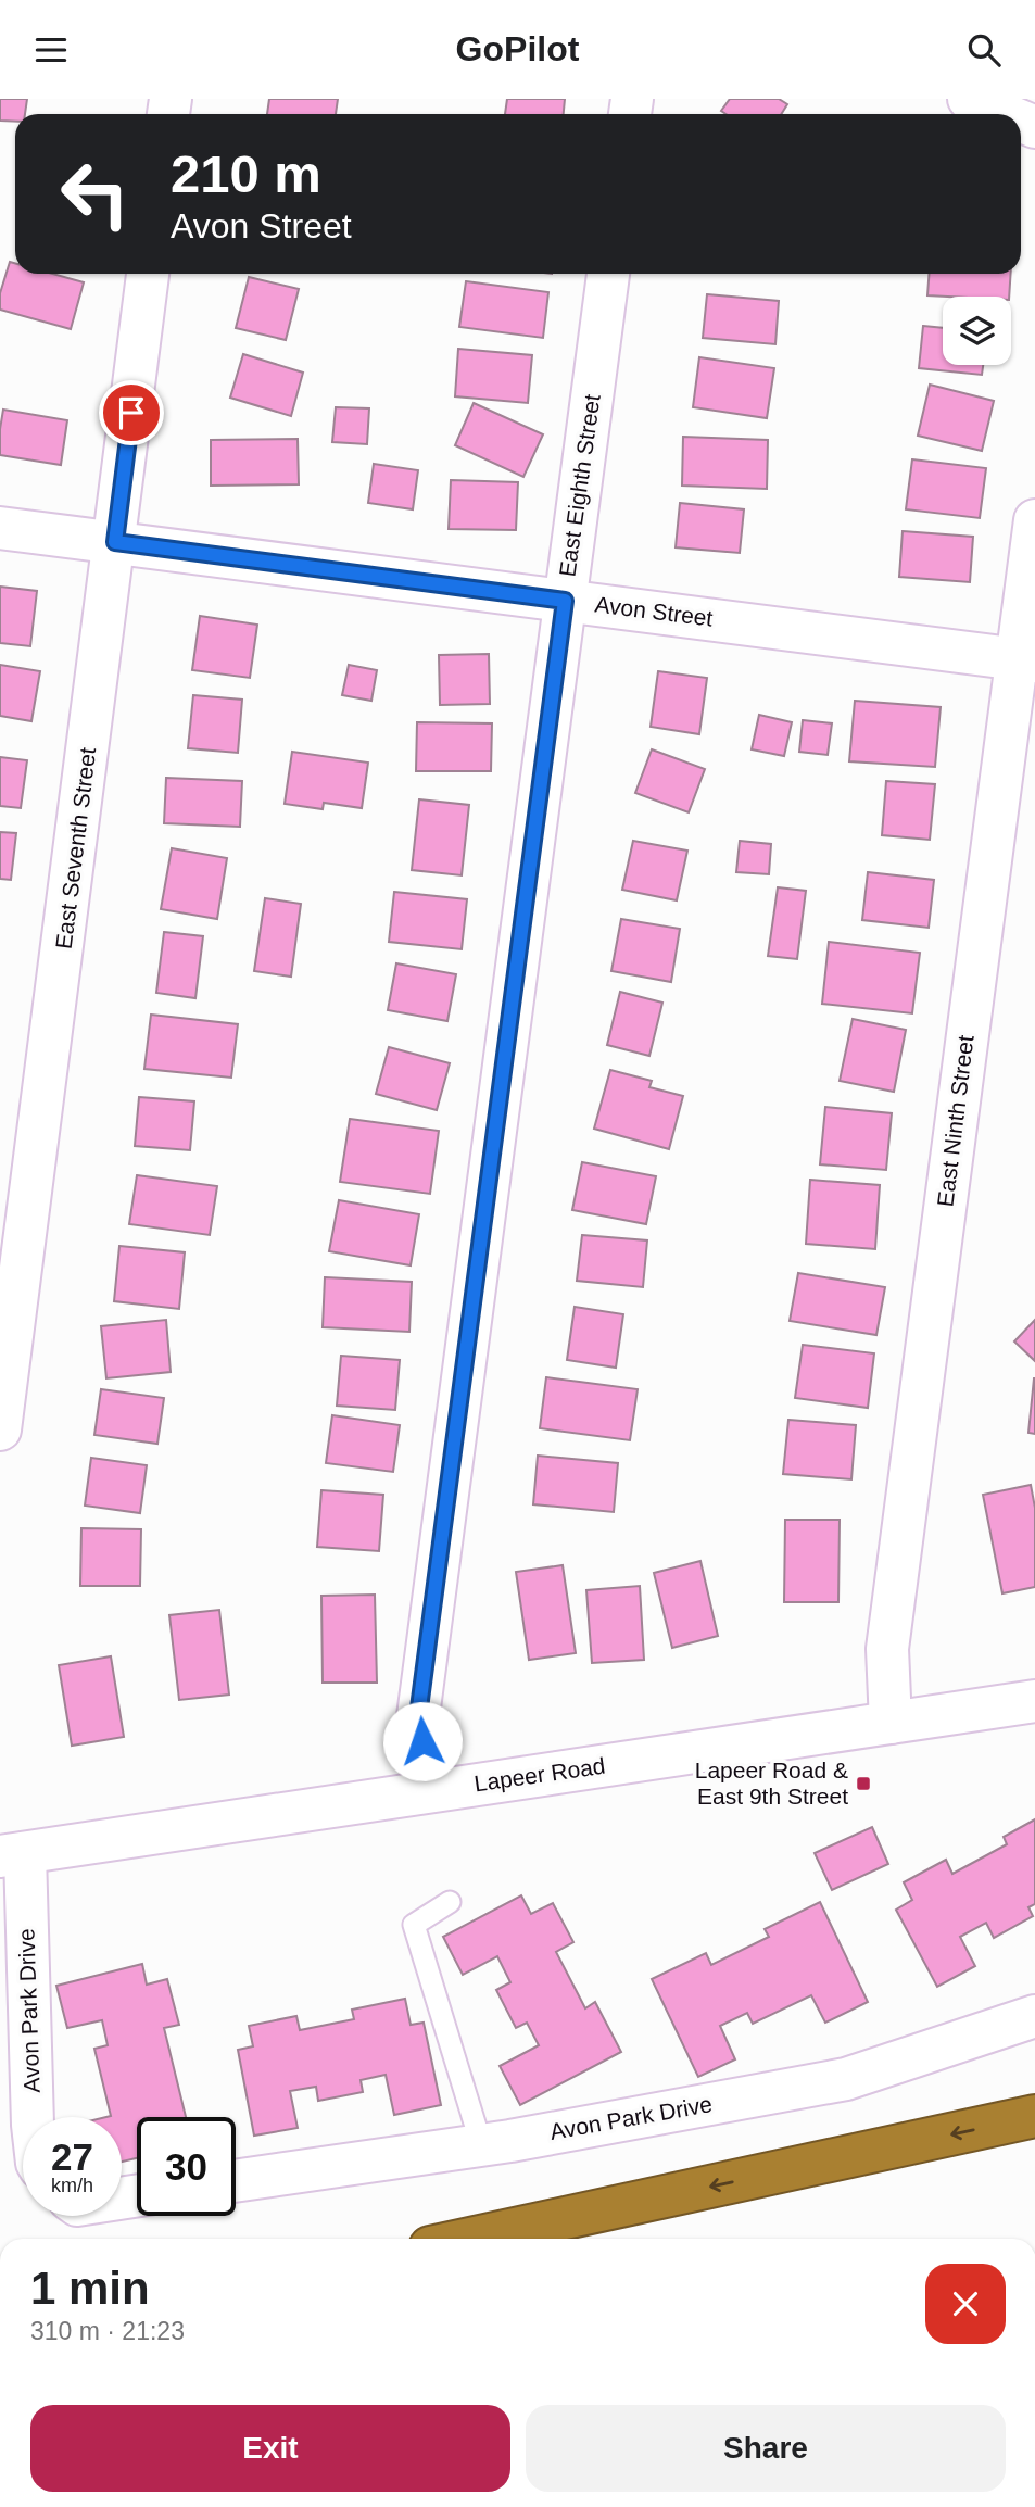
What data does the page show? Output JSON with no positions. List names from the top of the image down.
{
  "streets": {
    "street": [
      "East Eighth Street",
      "Avon Street",
      "East Seventh Street",
      "East Ninth Street",
      "Lapeer Road",
      "Avon Park Drive"
    ]
  },
  "crossings": [
    ["East Eighth Street", "Avon Street"],
    ["East Eighth Street", "Lapeer Road"],
    ["Avon Street", "East Seventh Street"],
    ["Avon Street", "East Ninth Street"],
    ["East Ninth Street", "Lapeer Road"],
    ["Lapeer Road", "Avon Park Drive"]
  ],
  "places": {
    "transit": ["Lapeer Road & East 9th Street"]
  },
  "page": {
    "header": "GoPilot",
    "turn": ["210 m", "Avon Street"],
    "speed": "27 km/h",
    "limit": "30",
    "heading": ["1 min", "310 m · 21:23"],
    "buttons": ["Exit", "Share"]
  }
}
